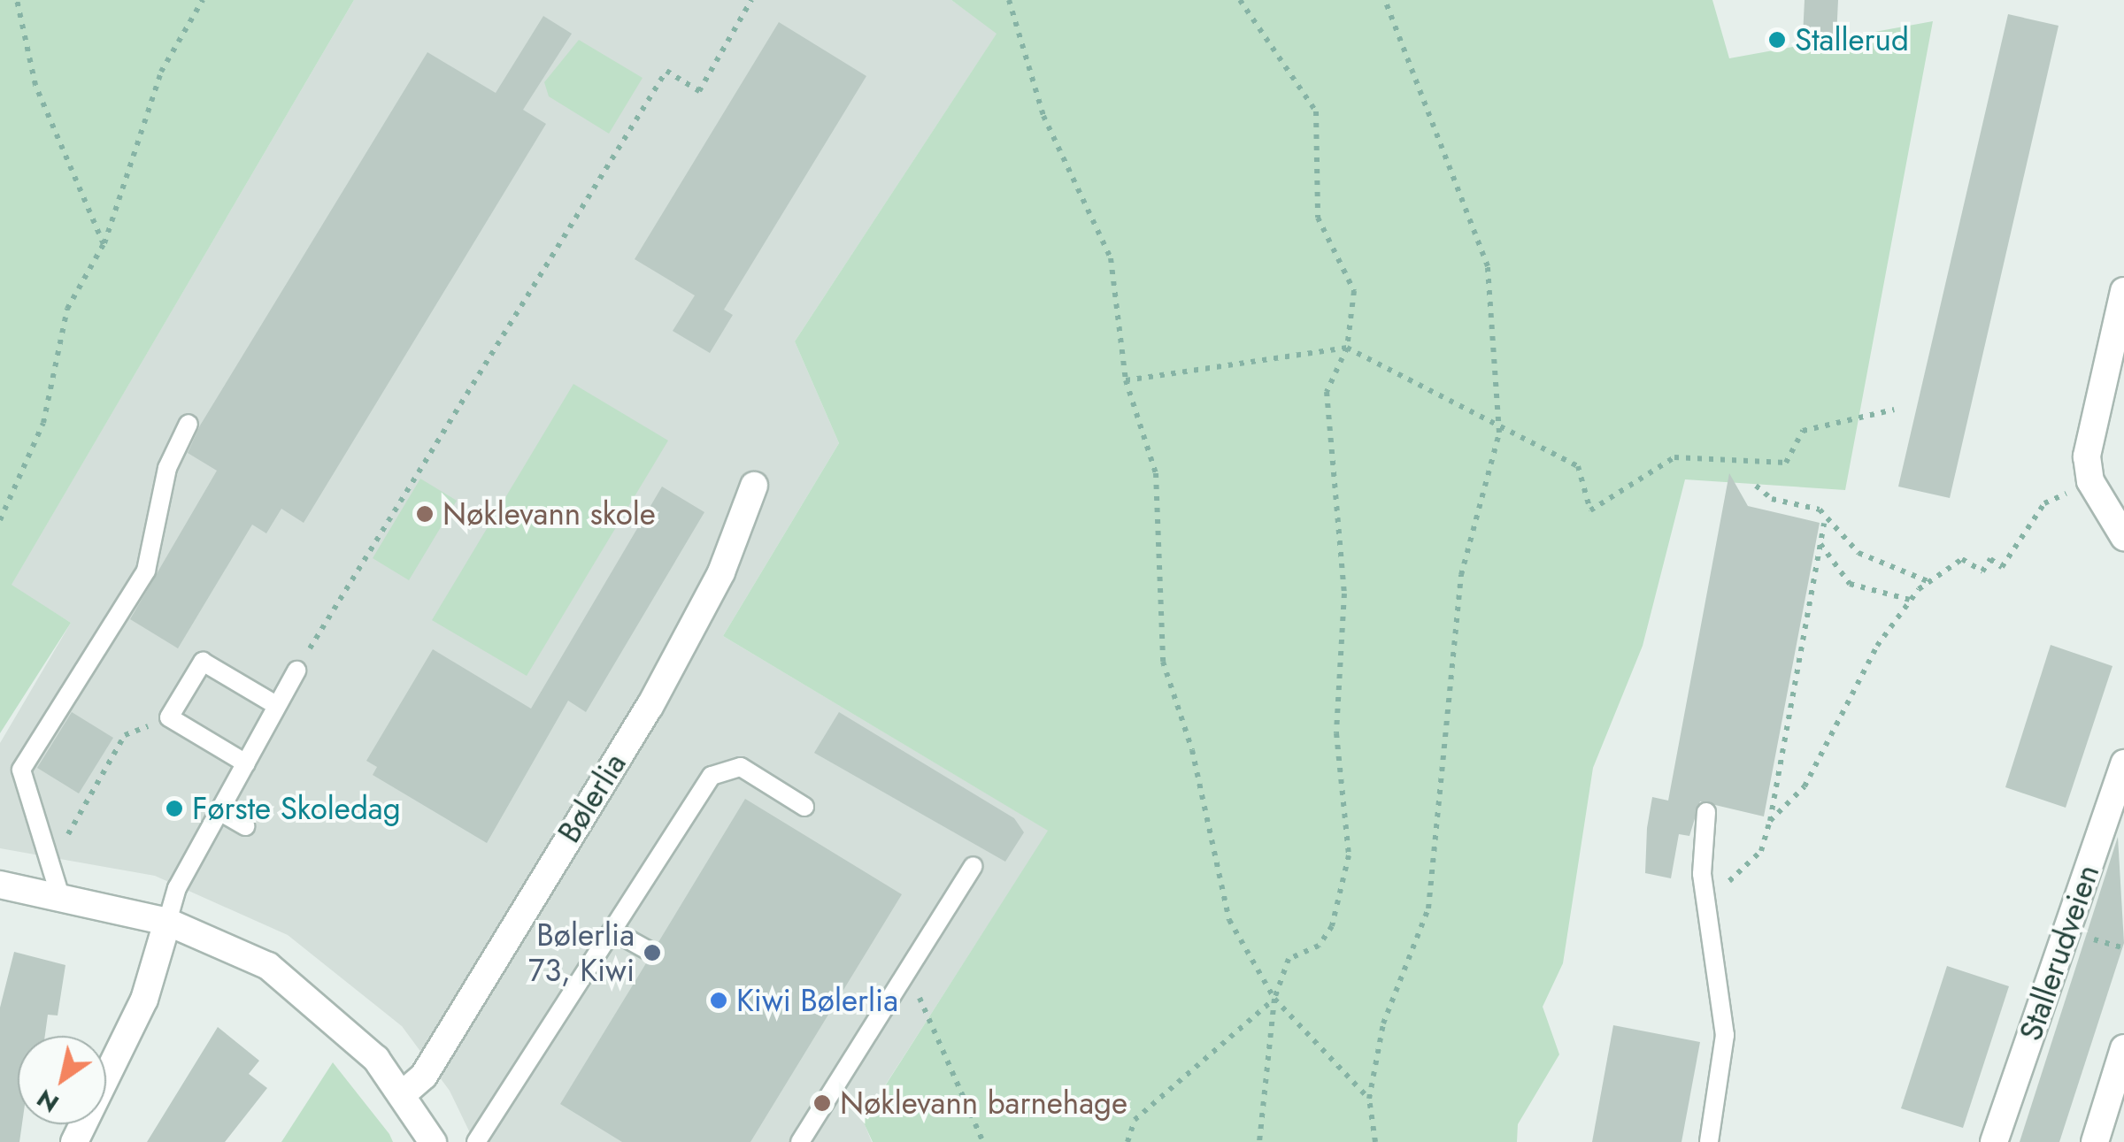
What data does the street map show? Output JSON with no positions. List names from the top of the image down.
{
  "streets": {
    "street": ["Bølerlia", "Stallerudveien"]
  },
  "places": [
    "Stallerud",
    "Nøklevann skole",
    "Første Skoledag",
    "Bølerlia 73, Kiwi",
    "Kiwi Bølerlia",
    "Nøklevann barnehage"
  ],
  "north": "bottom left"
}
